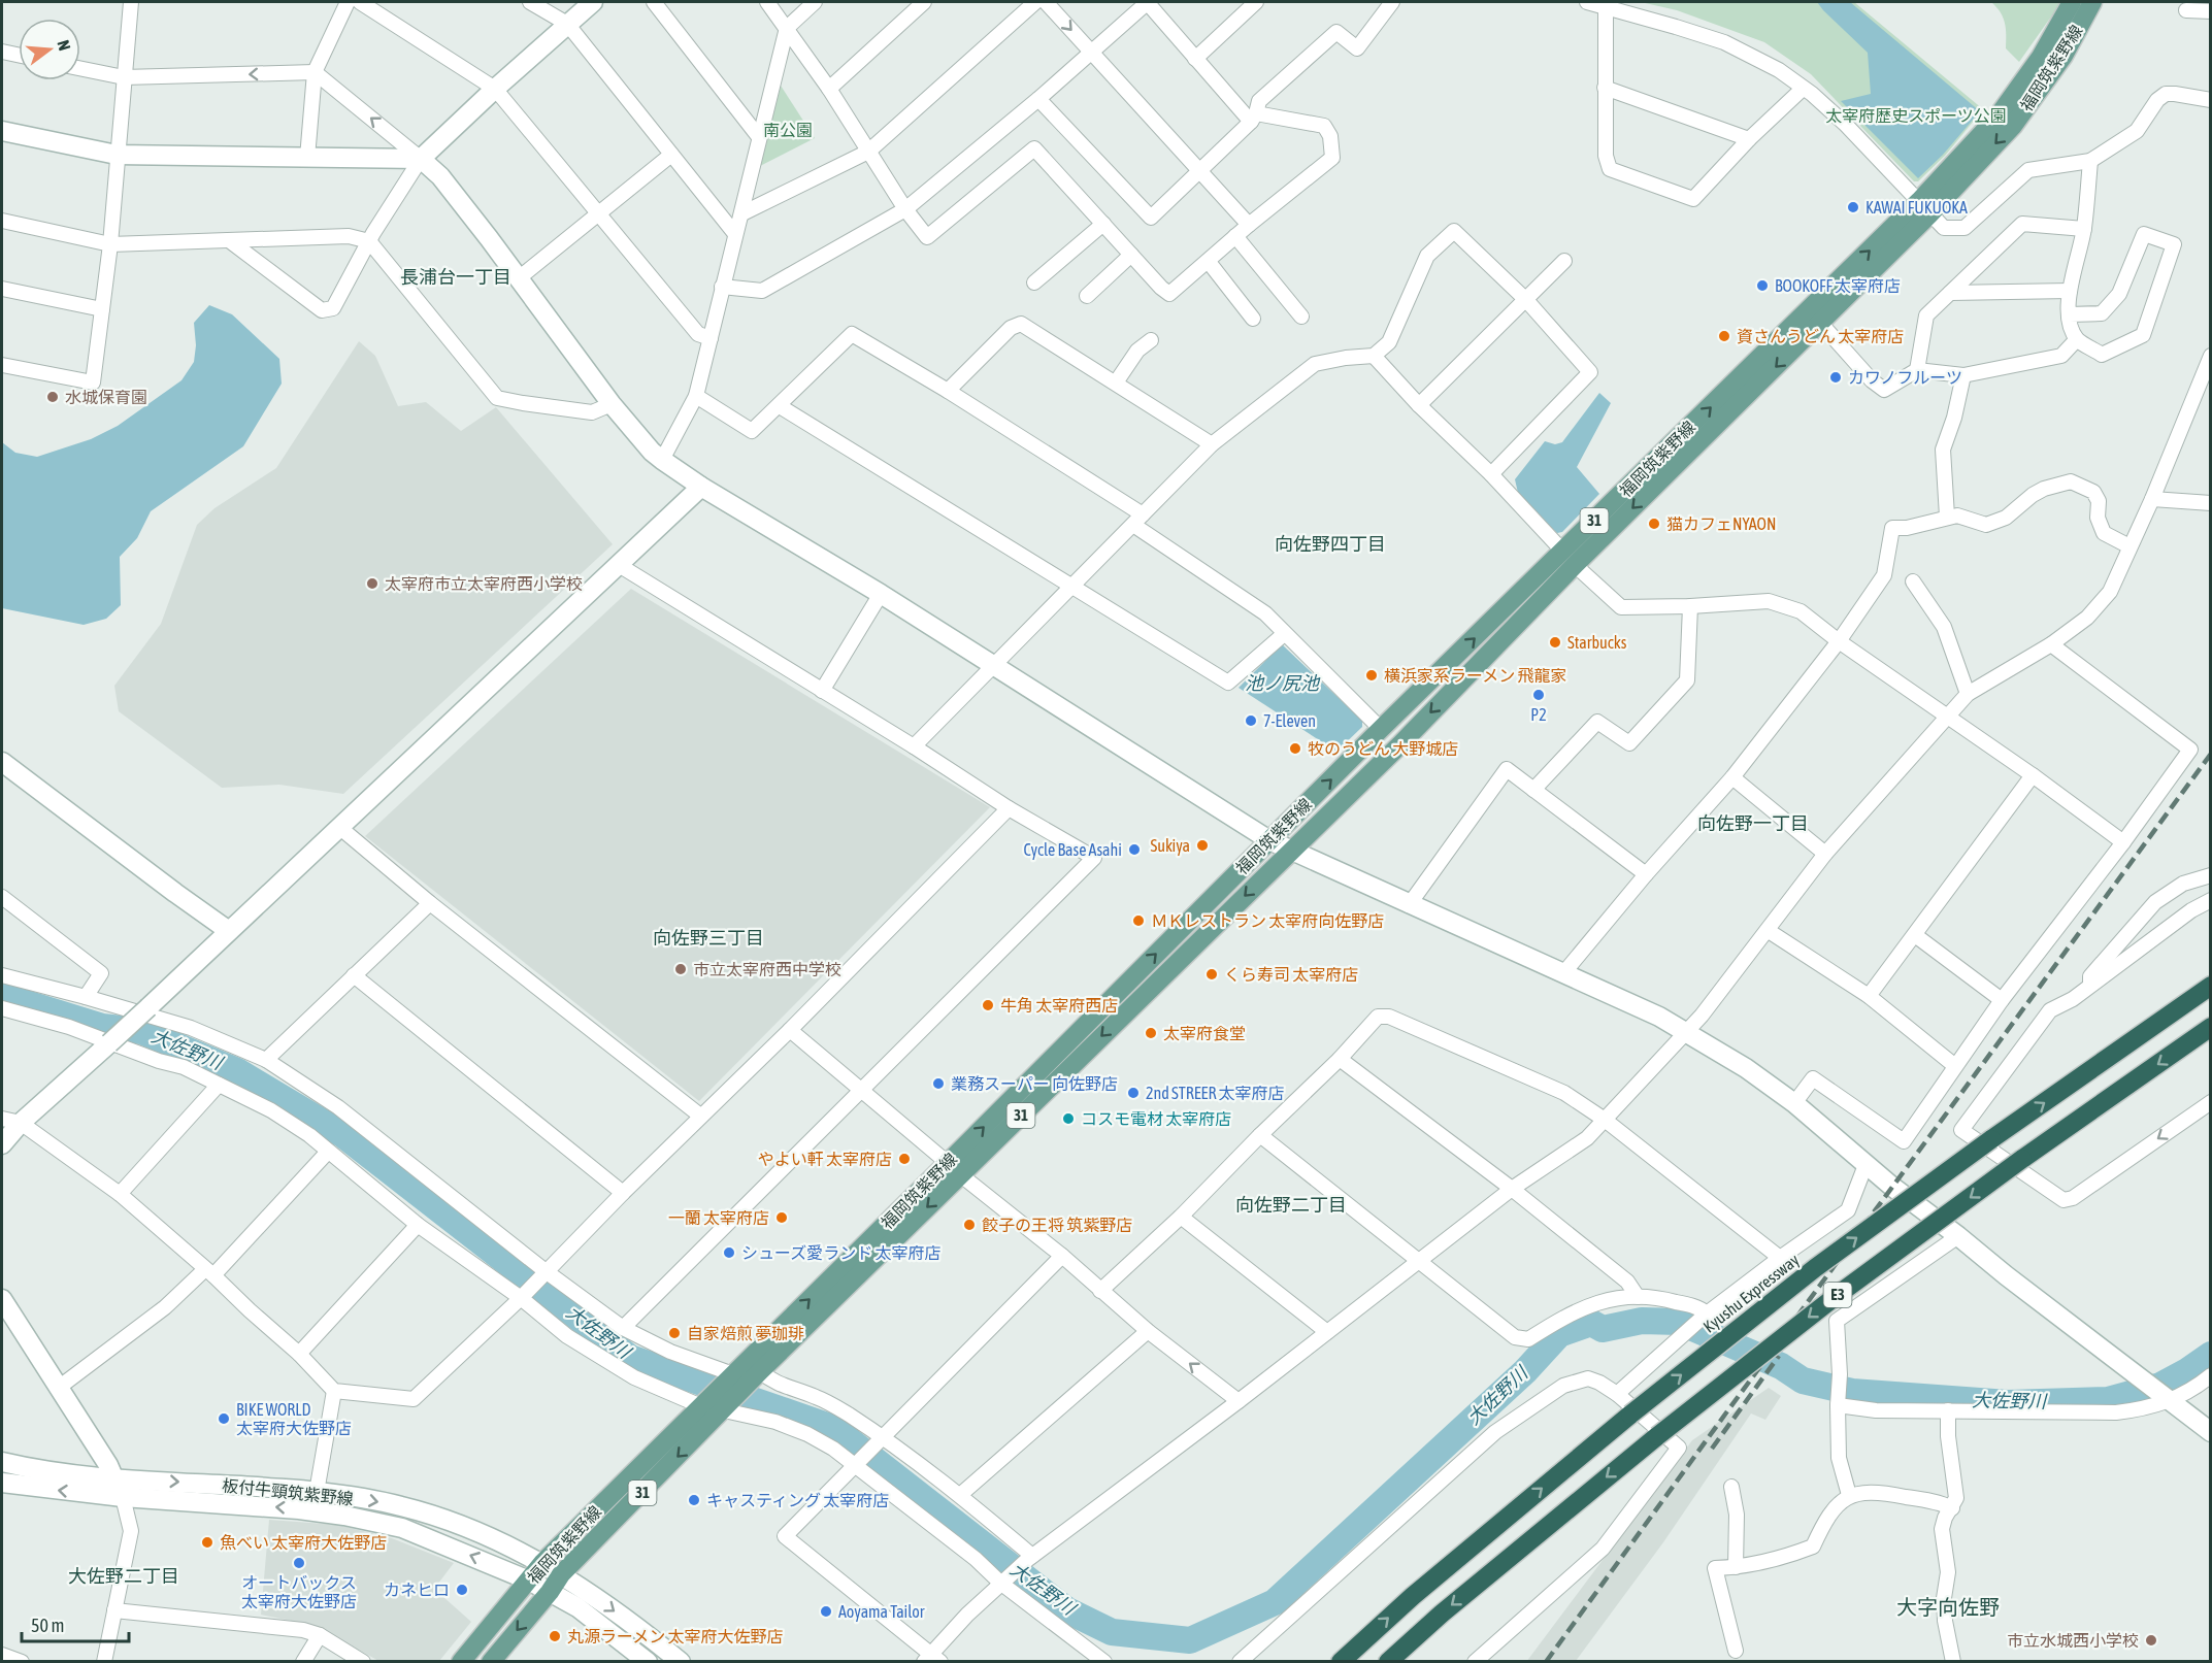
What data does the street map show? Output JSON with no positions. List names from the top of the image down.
{
  "streets": {
    "highway": ["Kyushu Expressway", "E3"],
    "main road": ["福岡筑紫野線", "31"],
    "street": ["板付牛頸筑紫野線"]
  },
  "crossings": [
    ["福岡筑紫野線", "板付牛頸筑紫野線"]
  ],
  "districts": [
    "長浦台一丁目",
    "向佐野四丁目",
    "向佐野一丁目",
    "向佐野三丁目",
    "向佐野二丁目",
    "大佐野二丁目",
    "大字向佐野"
  ],
  "water": ["池ノ尻池", "大佐野川"],
  "parks": ["太宰府歴史スポーツ公園", "南公園"],
  "places": [
    "KAWAI FUKUOKA",
    "BOOKOFF 太宰府店",
    "資さんうどん 太宰府店",
    "カワノフルーツ",
    "水城保育園",
    "猫カフェNYAON",
    "太宰府市立太宰府西小学校",
    "Starbucks",
    "横浜家系ラーメン 飛龍家",
    "P2",
    "7-Eleven",
    "牧のうどん 大野城店",
    "Sukiya",
    "Cycle Base Asahi",
    "ＭＫレストラン 太宰府向佐野店",
    "市立太宰府西中学校",
    "くら寿司 太宰府店",
    "牛角 太宰府西店",
    "太宰府食堂",
    "業務スーパー 向佐野店",
    "2nd STREER 太宰府店",
    "コスモ電材 太宰府店",
    "やよい軒 太宰府店",
    "一蘭 太宰府店",
    "餃子の王将 筑紫野店",
    "シューズ愛ランド 太宰府店",
    "自家焙煎 夢珈琲",
    "BIKE WORLD 太宰府大佐野店",
    "キャスティング 太宰府店",
    "魚べい 太宰府大佐野店",
    "オートバックス 太宰府大佐野店",
    "カネヒロ",
    "Aoyama Tailor",
    "丸源ラーメン 太宰府大佐野店",
    "市立水城西小学校"
  ],
  "scale_bar": "50 m",
  "north": "right"
}
